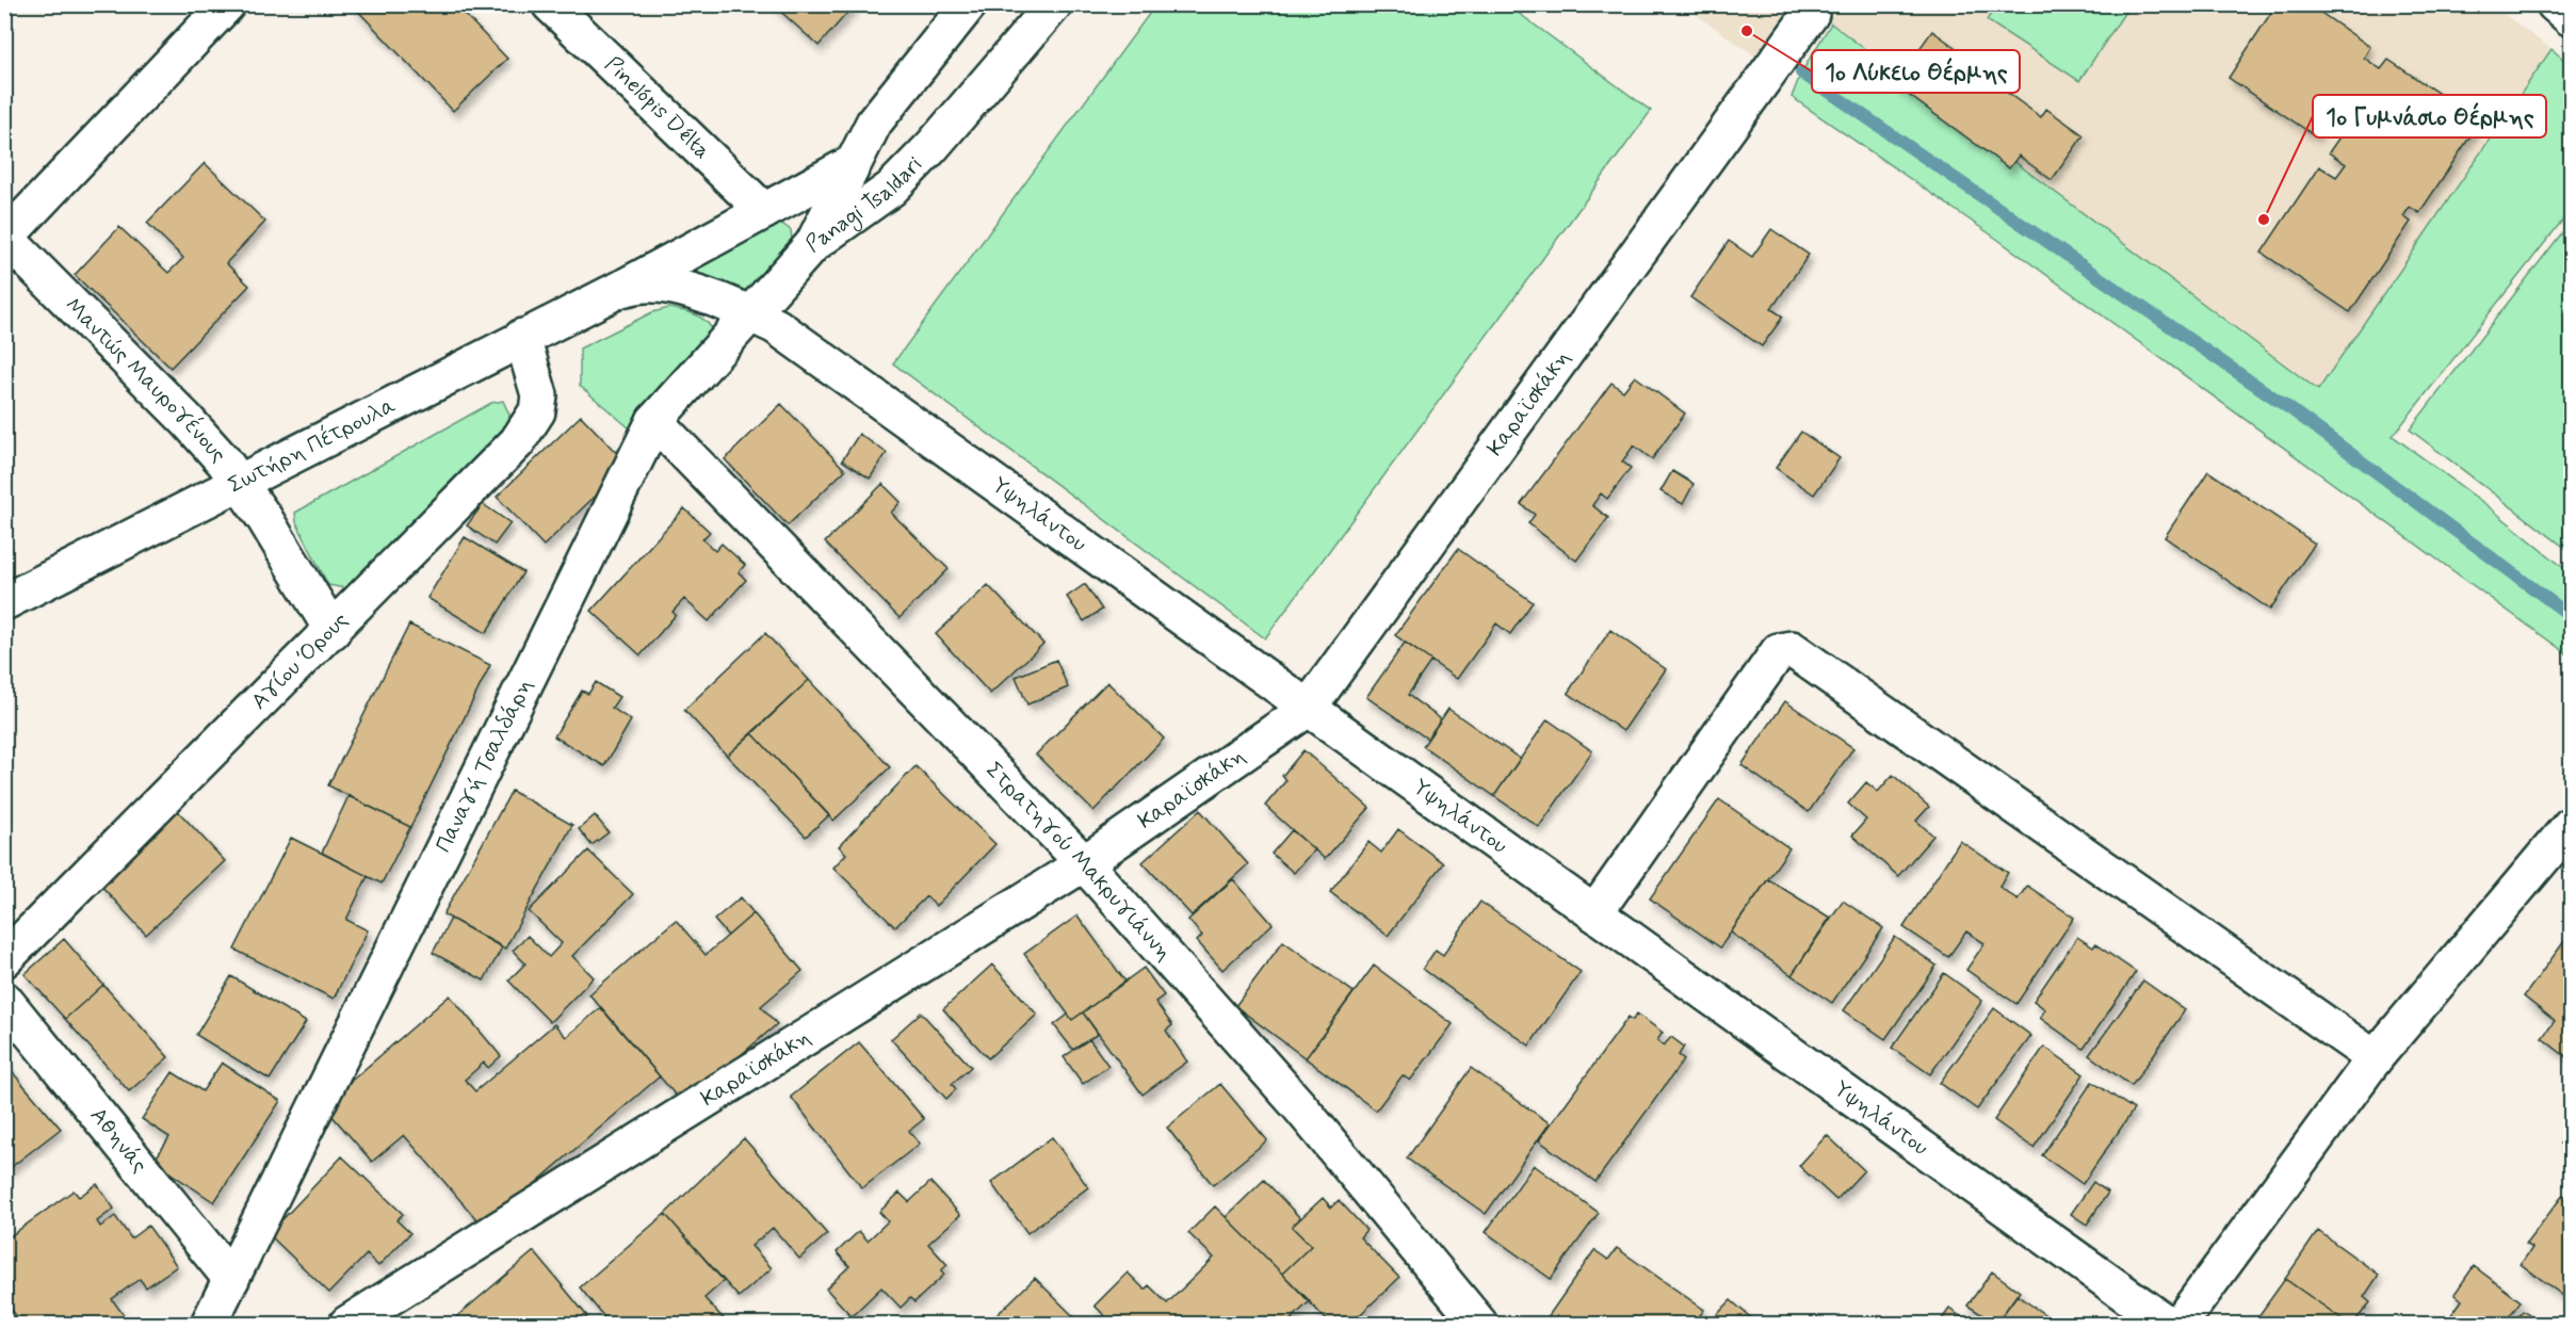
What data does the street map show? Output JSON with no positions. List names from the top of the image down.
{
  "streets": {
    "street": [
      "Pinelópis Délta",
      "Panagi Tsaldari",
      "Μαντώς Μαυρογένους",
      "Καραϊσκάκη",
      "Σωτήρη Πέτρουλα",
      "Υψηλάντου",
      "Αγίου Όρους",
      "Παναγή Τσαλδάρη",
      "Στρατηγού Μακρυγιάννη",
      "Αθηνάς"
    ]
  },
  "crossings": [
    ["Pinelópis Délta", "Σωτήρη Πέτρουλα"],
    ["Panagi Tsaldari", "Σωτήρη Πέτρουλα"],
    ["Panagi Tsaldari", "Παναγή Τσαλδάρη"],
    ["Μαντώς Μαυρογένους", "Σωτήρη Πέτρουλα"],
    ["Μαντώς Μαυρογένους", "Αγίου Όρους"],
    ["Καραϊσκάκη", "Υψηλάντου"],
    ["Καραϊσκάκη", "Στρατηγού Μακρυγιάννη"],
    ["Σωτήρη Πέτρουλα", "Υψηλάντου"],
    ["Σωτήρη Πέτρουλα", "Αγίου Όρους"],
    ["Σωτήρη Πέτρουλα", "Παναγή Τσαλδάρη"],
    ["Υψηλάντου", "Παναγή Τσαλδάρη"],
    ["Παναγή Τσαλδάρη", "Στρατηγού Μακρυγιάννη"],
    ["Παναγή Τσαλδάρη", "Αθηνάς"]
  ],
  "places": ["1ο Λύκειο Θέρμης", "1ο Γυμνάσιο Θέρμης"]
}
